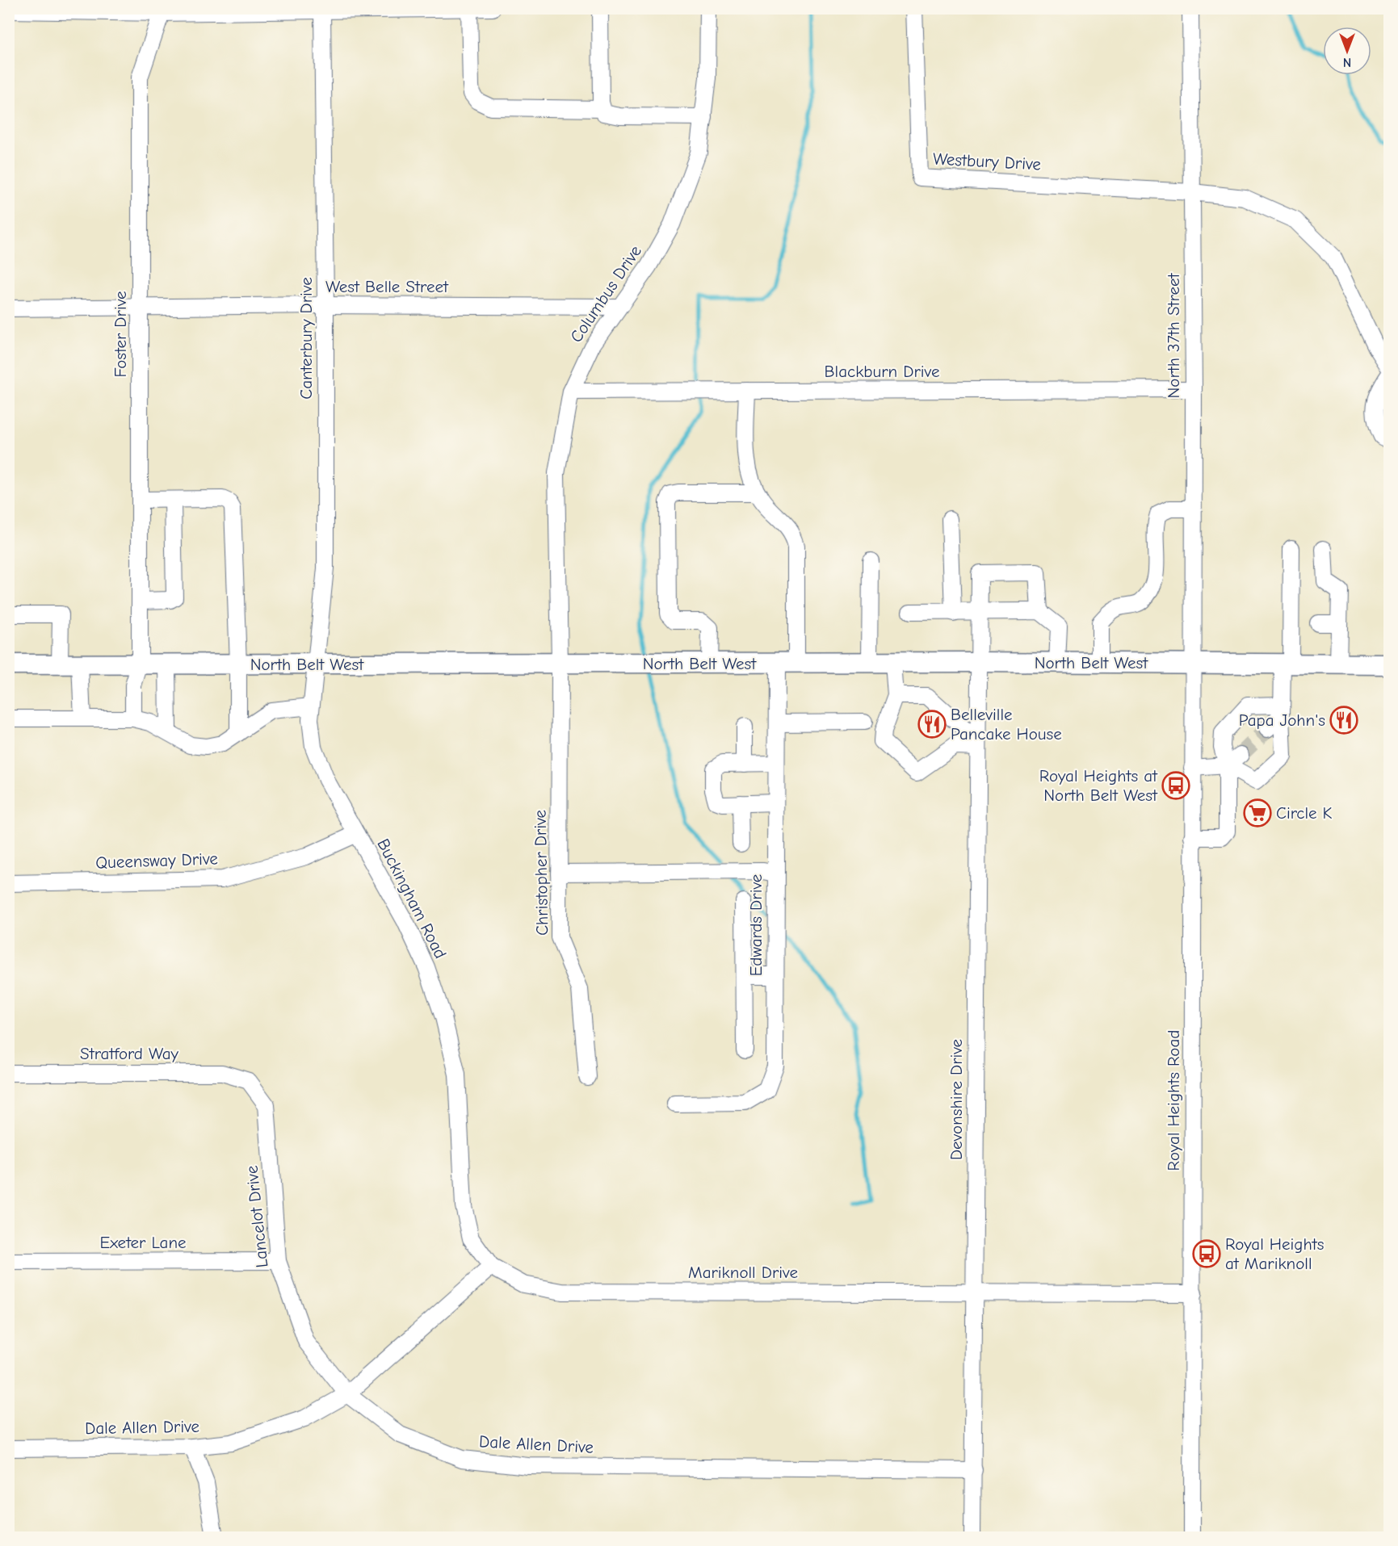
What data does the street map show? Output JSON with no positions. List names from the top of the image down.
{
  "streets": {
    "main road": ["North Belt West"],
    "street": [
      "Westbury Drive",
      "West Belle Street",
      "Columbus Drive",
      "Foster Drive",
      "North 37th Street",
      "Canterbury Drive",
      "Blackburn Drive",
      "Queensway Drive",
      "Christopher Drive",
      "Buckingham Road",
      "Edwards Drive",
      "Stratford Way",
      "Devonshire Drive",
      "Royal Heights Road",
      "Lancelot Drive",
      "Exeter Lane",
      "Mariknoll Drive",
      "Dale Allen Drive"
    ]
  },
  "crossings": [
    ["Westbury Drive", "North 37th Street"],
    ["West Belle Street", "Columbus Drive"],
    ["West Belle Street", "Foster Drive"],
    ["West Belle Street", "Canterbury Drive"],
    ["Columbus Drive", "Blackburn Drive"],
    ["Columbus Drive", "North Belt West"],
    ["Columbus Drive", "Christopher Drive"],
    ["Foster Drive", "North Belt West"],
    ["North 37th Street", "Blackburn Drive"],
    ["North 37th Street", "North Belt West"],
    ["North 37th Street", "Royal Heights Road"],
    ["Canterbury Drive", "North Belt West"],
    ["Canterbury Drive", "Buckingham Road"],
    ["Blackburn Drive", "Edwards Drive"],
    ["North Belt West", "Christopher Drive"],
    ["North Belt West", "Buckingham Road"],
    ["North Belt West", "Edwards Drive"],
    ["North Belt West", "Devonshire Drive"],
    ["North Belt West", "Royal Heights Road"],
    ["Queensway Drive", "Buckingham Road"],
    ["Buckingham Road", "Mariknoll Drive"],
    ["Stratford Way", "Lancelot Drive"],
    ["Devonshire Drive", "Mariknoll Drive"],
    ["Devonshire Drive", "Dale Allen Drive"],
    ["Royal Heights Road", "Mariknoll Drive"],
    ["Lancelot Drive", "Exeter Lane"],
    ["Lancelot Drive", "Dale Allen Drive"]
  ],
  "places": {
    "restaurant": ["Papa John's", "Belleville Pancake House"],
    "bus stop": ["Royal Heights at North Belt West", "Royal Heights at Mariknoll"],
    "supermarket": ["Circle K"]
  },
  "north": "bottom"
}
